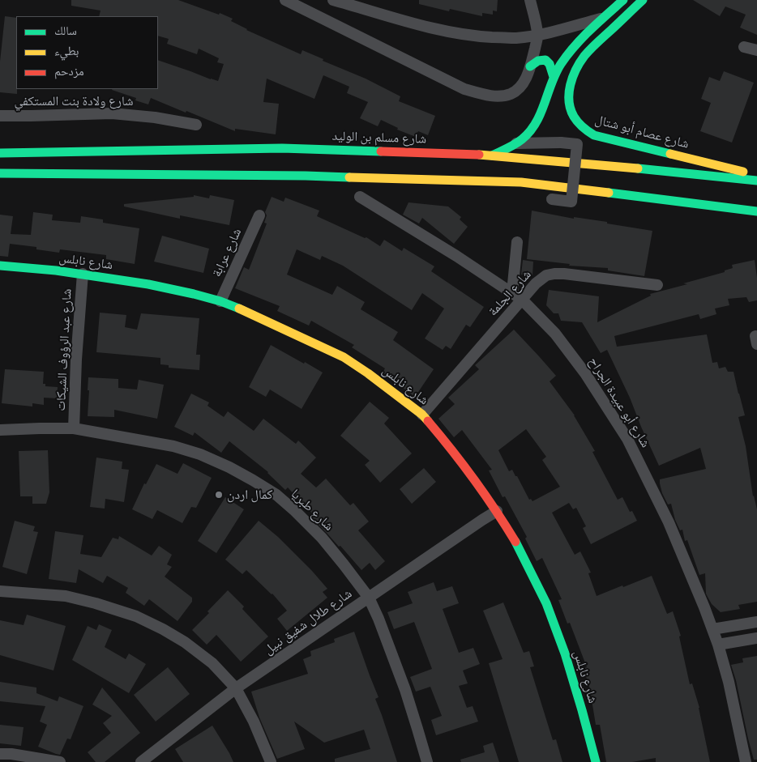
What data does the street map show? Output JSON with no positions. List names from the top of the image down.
{
  "streets": {
    "main road": ["شارع عصام أبو شتال", "شارع مسلم بن الوليد", "شارع نابلس"],
    "street": [
      "شارع ولادة بنت المستكفي",
      "شارع عرابة",
      "شارع الجلمة",
      "شارع عبد الرؤوف الشيكات",
      "شارع أبو عبيدة الجراح",
      "شارع طبريا",
      "شارع طلال شفيق نبيل"
    ]
  },
  "crossings": [
    ["شارع عرابة", "شارع نابلس"],
    ["شارع نابلس", "شارع الجلمة"],
    ["شارع نابلس", "شارع عبد الرؤوف الشيكات"],
    ["شارع نابلس", "شارع طلال شفيق نبيل"],
    ["شارع الجلمة", "شارع أبو عبيدة الجراح"],
    ["شارع عبد الرؤوف الشيكات", "شارع طبريا"],
    ["شارع طبريا", "شارع طلال شفيق نبيل"]
  ],
  "places": ["كمال اردن"],
  "legend": ["سالك", "بطيء", "مزدحم"]
}
